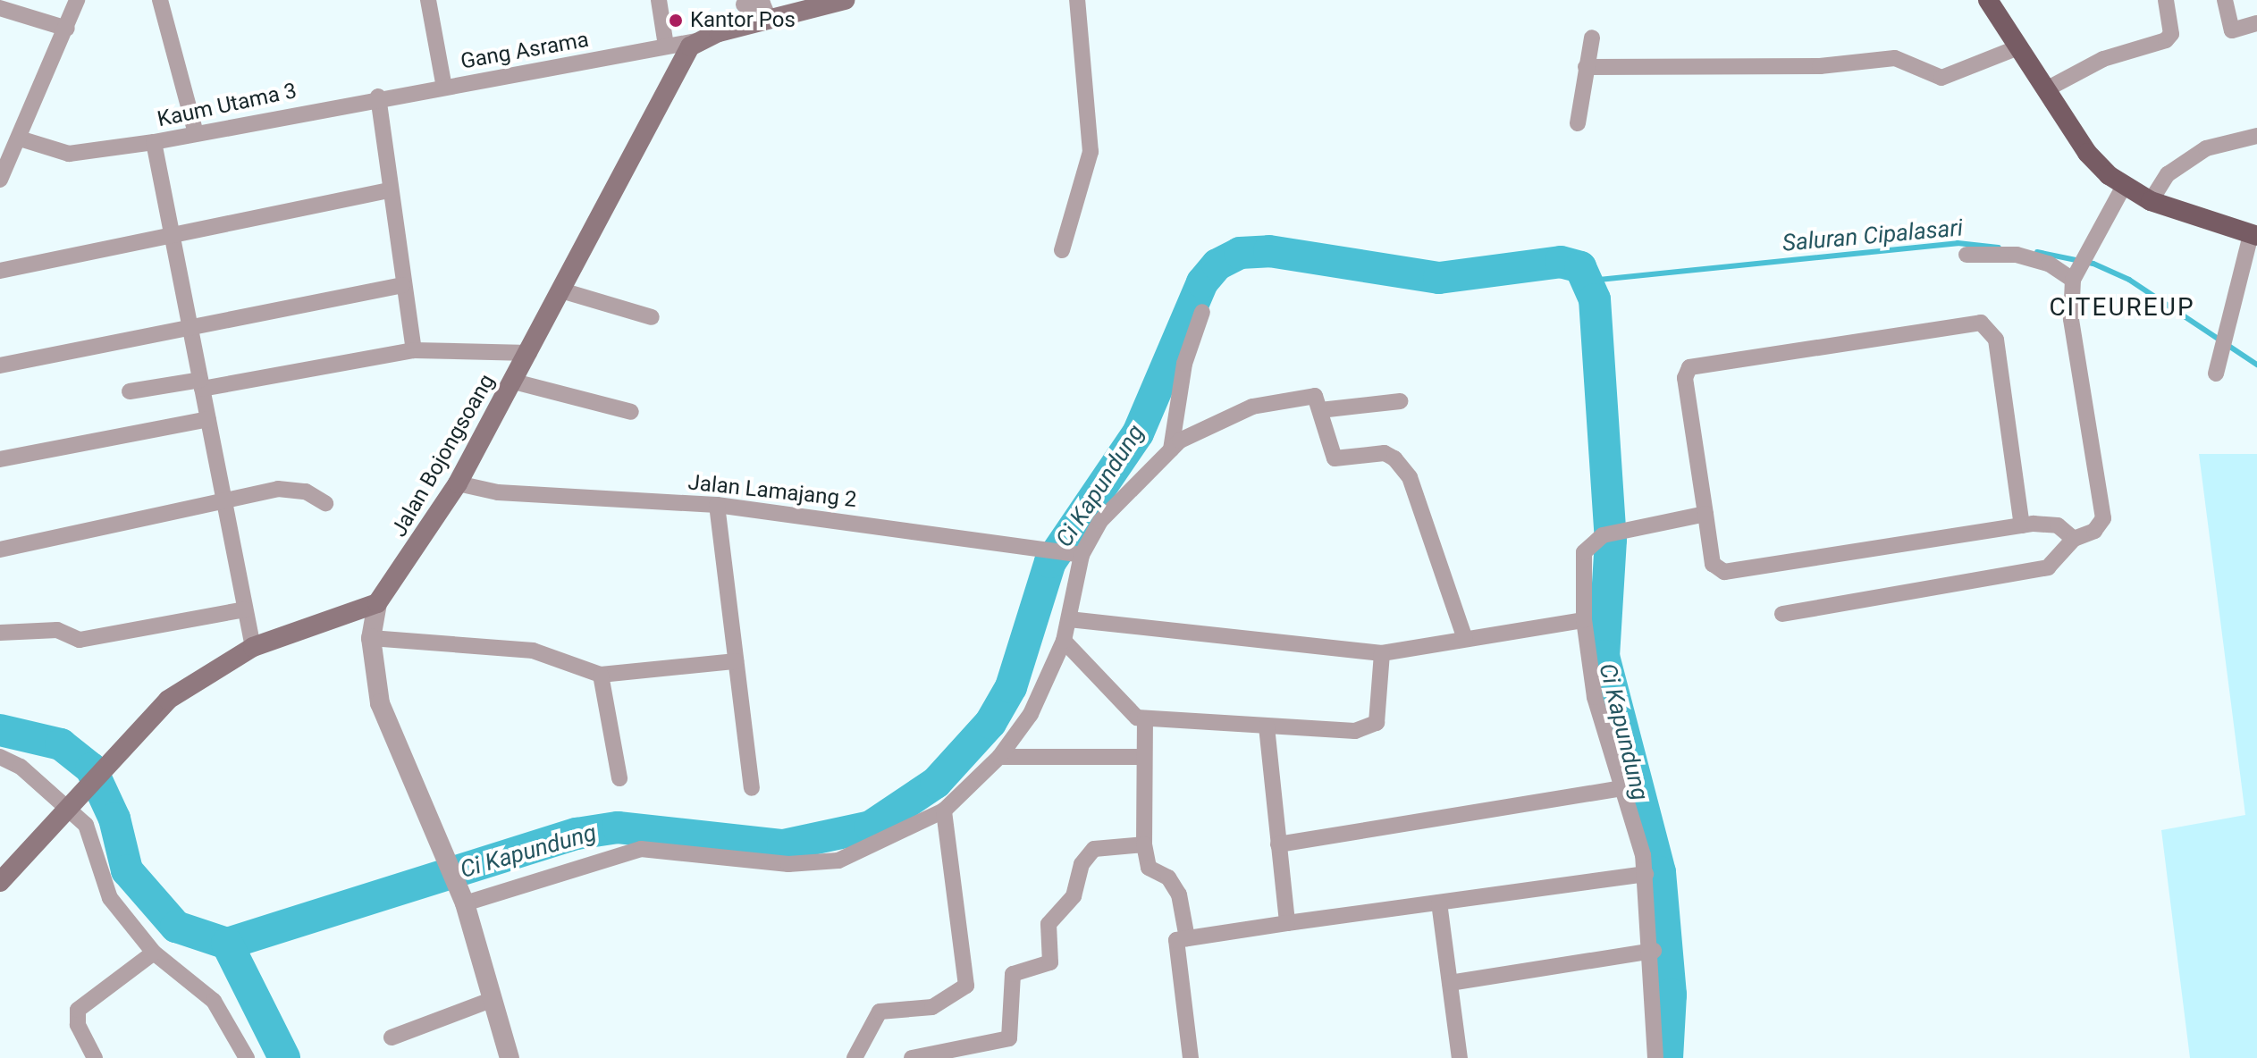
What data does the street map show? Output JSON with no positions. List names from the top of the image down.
{
  "streets": {
    "main road": ["Jalan Bojongsoang"],
    "street": ["Gang Asrama", "Kaum Utama 3", "Jalan Lamajang 2"]
  },
  "crossings": [
    ["Gang Asrama", "Kaum Utama 3"],
    ["Gang Asrama", "Jalan Bojongsoang"],
    ["Jalan Bojongsoang", "Jalan Lamajang 2"]
  ],
  "districts": ["CITEUREUP"],
  "water": ["Saluran Cipalasari", "Ci Kapundung"],
  "places": ["Kantor Pos"]
}
